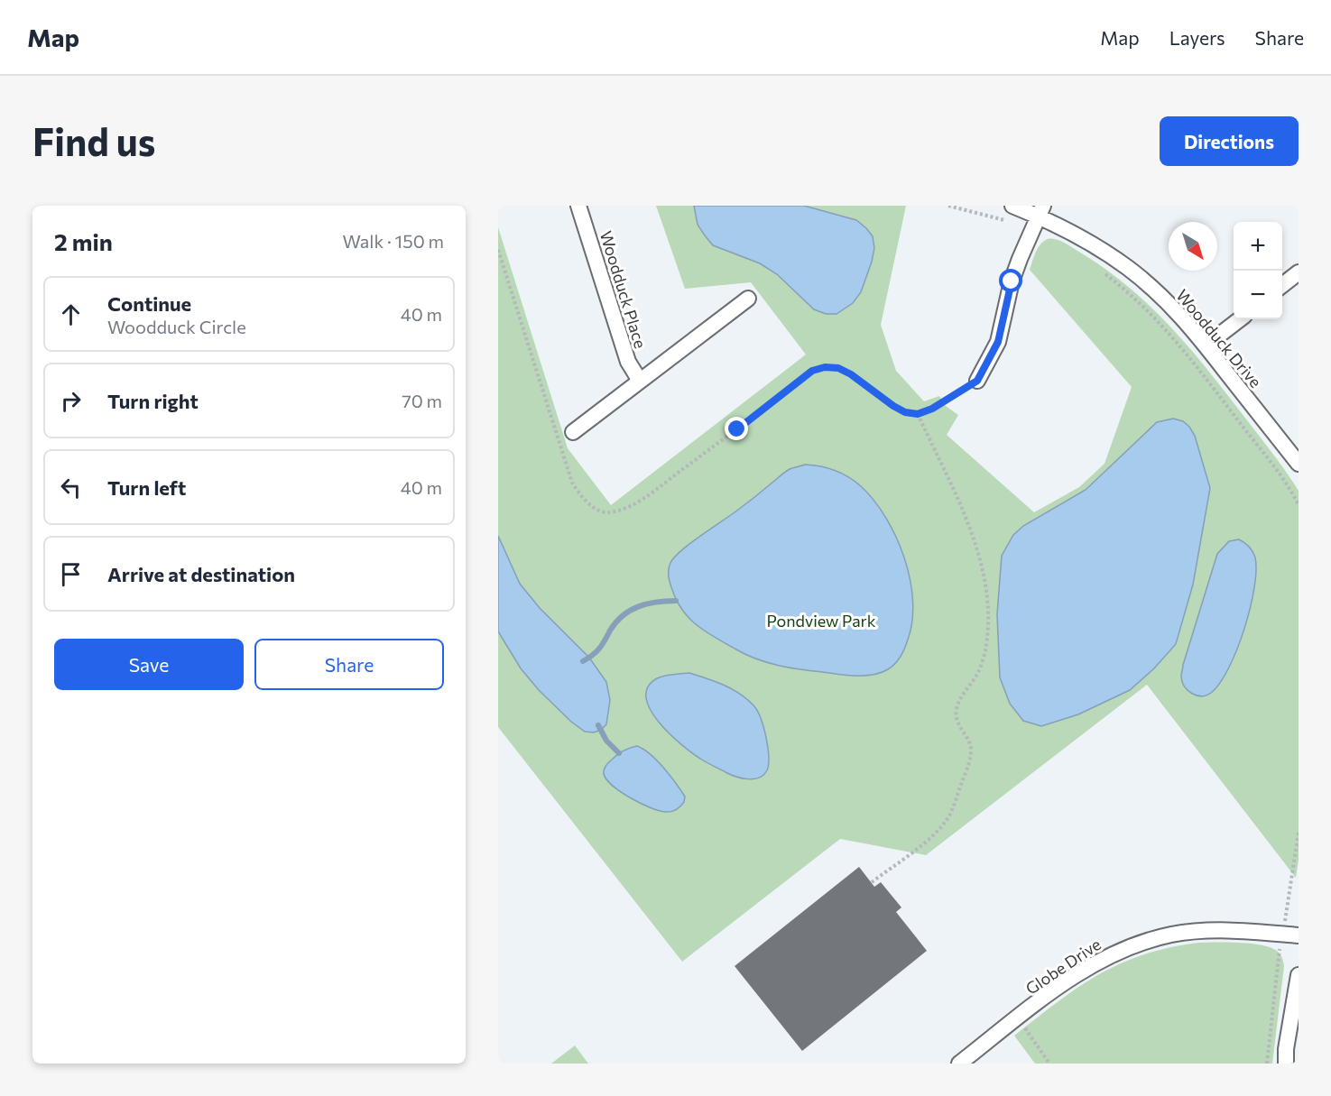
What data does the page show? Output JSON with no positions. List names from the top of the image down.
{
  "streets": {
    "street": ["Woodduck Place", "Woodduck Drive", "Globe Drive"]
  },
  "parks": ["Pondview Park"],
  "north": "bottom right",
  "page": {
    "header": "Map",
    "nav": ["Map", "Layers", "Share"],
    "buttons": [
      "Directions",
      ["Save", "Share"]
    ],
    "title": "Find us",
    "heading": ["2 min", "Walk · 150 m"],
    "map_buttons": ["+", "−"],
    "list": [
      ["Continue", "Woodduck Circle", "40 m"],
      ["Turn right", "70 m"],
      ["Turn left", "40 m"],
      "Arrive at destination"
    ]
  }
}
